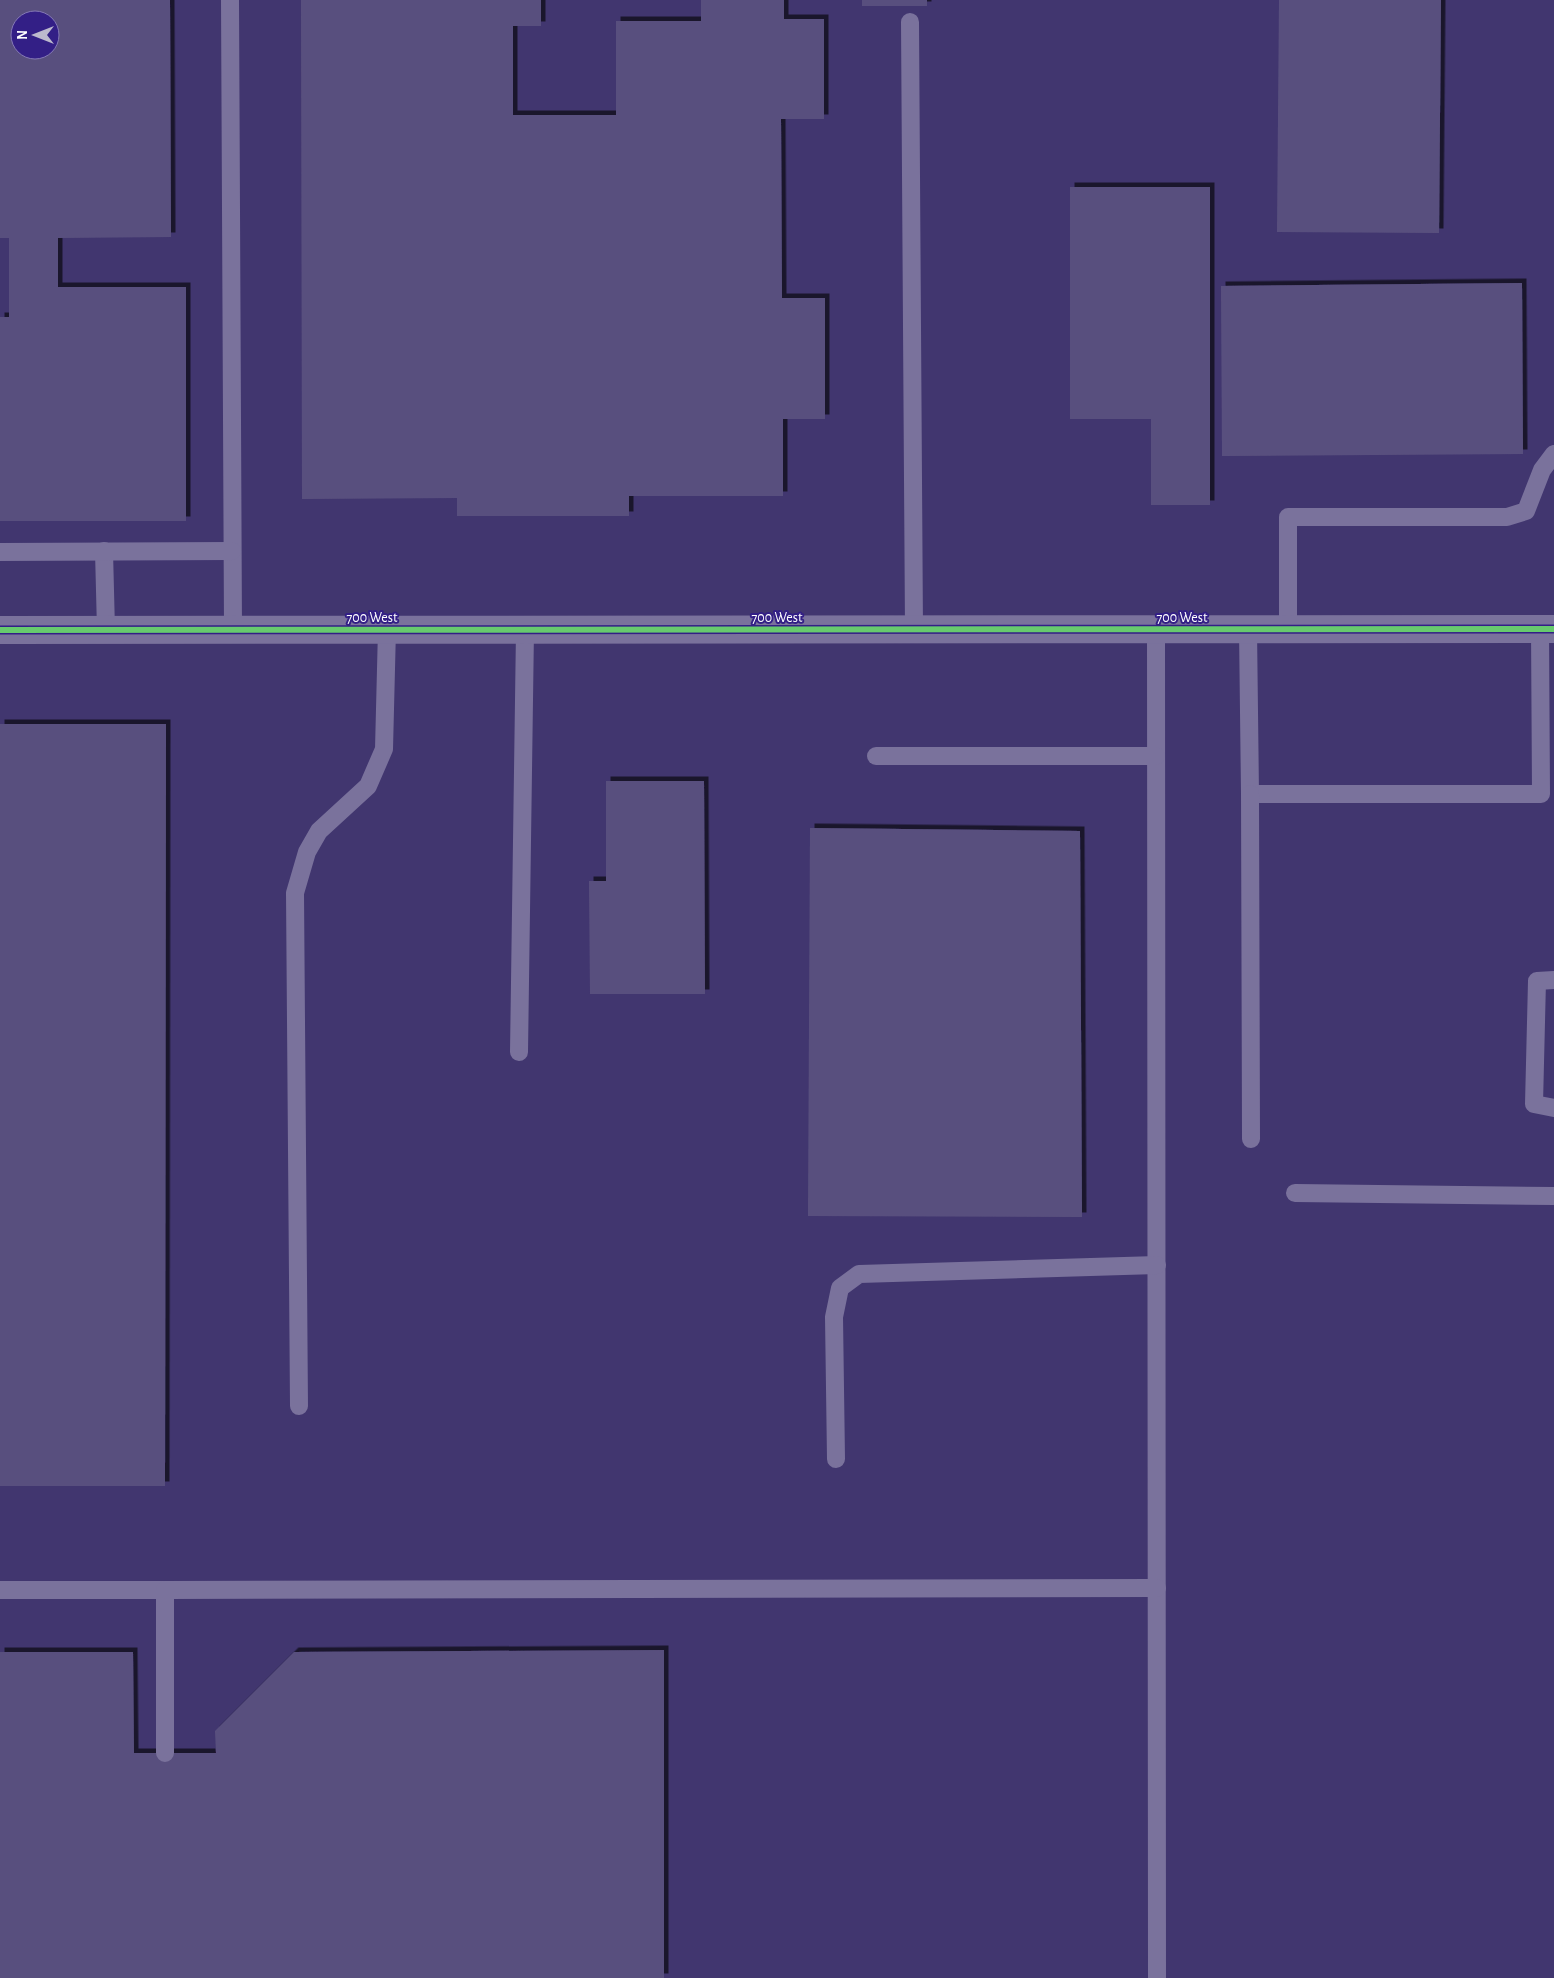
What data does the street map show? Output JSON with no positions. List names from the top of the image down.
{
  "streets": {
    "street": ["700 West"]
  },
  "north": "left"
}
